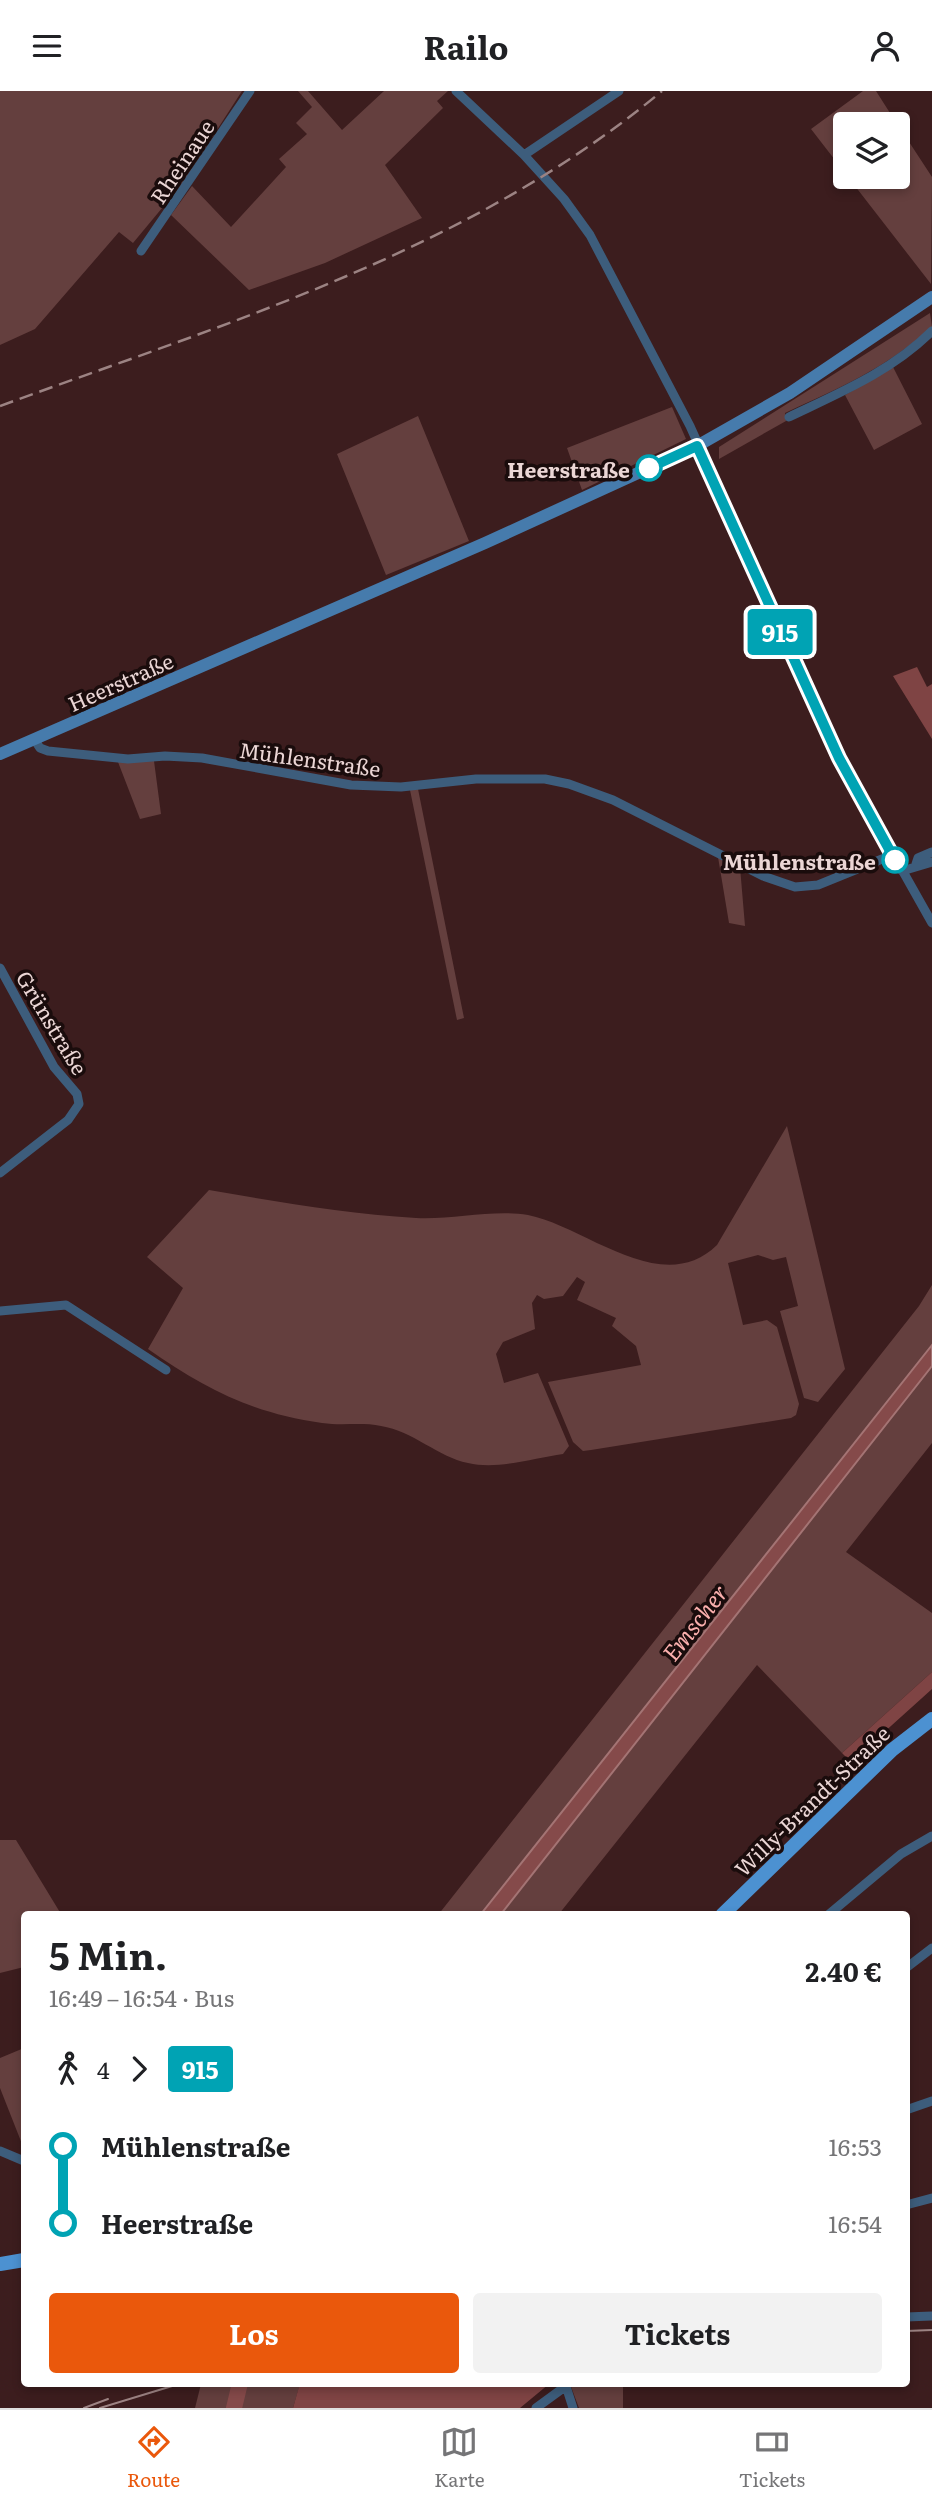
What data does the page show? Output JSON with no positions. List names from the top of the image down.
{
  "streets": {
    "main road": ["Heerstraße", "Willy-Brandt-Straße"],
    "street": ["Rheinaue", "Mühlenstraße", "Grünstraße"]
  },
  "crossings": [
    ["Heerstraße", "Mühlenstraße"]
  ],
  "water": ["Emscher"],
  "places": ["Heerstraße", "Mühlenstraße"],
  "lines": ["bus line 915"],
  "page": {
    "header": "Railo",
    "on_map": "915",
    "heading": ["5 Min.", "16:49 – 16:54 · Bus", "2.40 €"],
    "legs": ["4", "915"],
    "list": [
      {
        "name": "Mühlenstraße",
        "value": "16:53"
      },
      {
        "name": "Heerstraße",
        "value": "16:54"
      }
    ],
    "buttons": ["Los", "Tickets"],
    "tabs": ["Route", "Karte", "Tickets"]
  }
}
